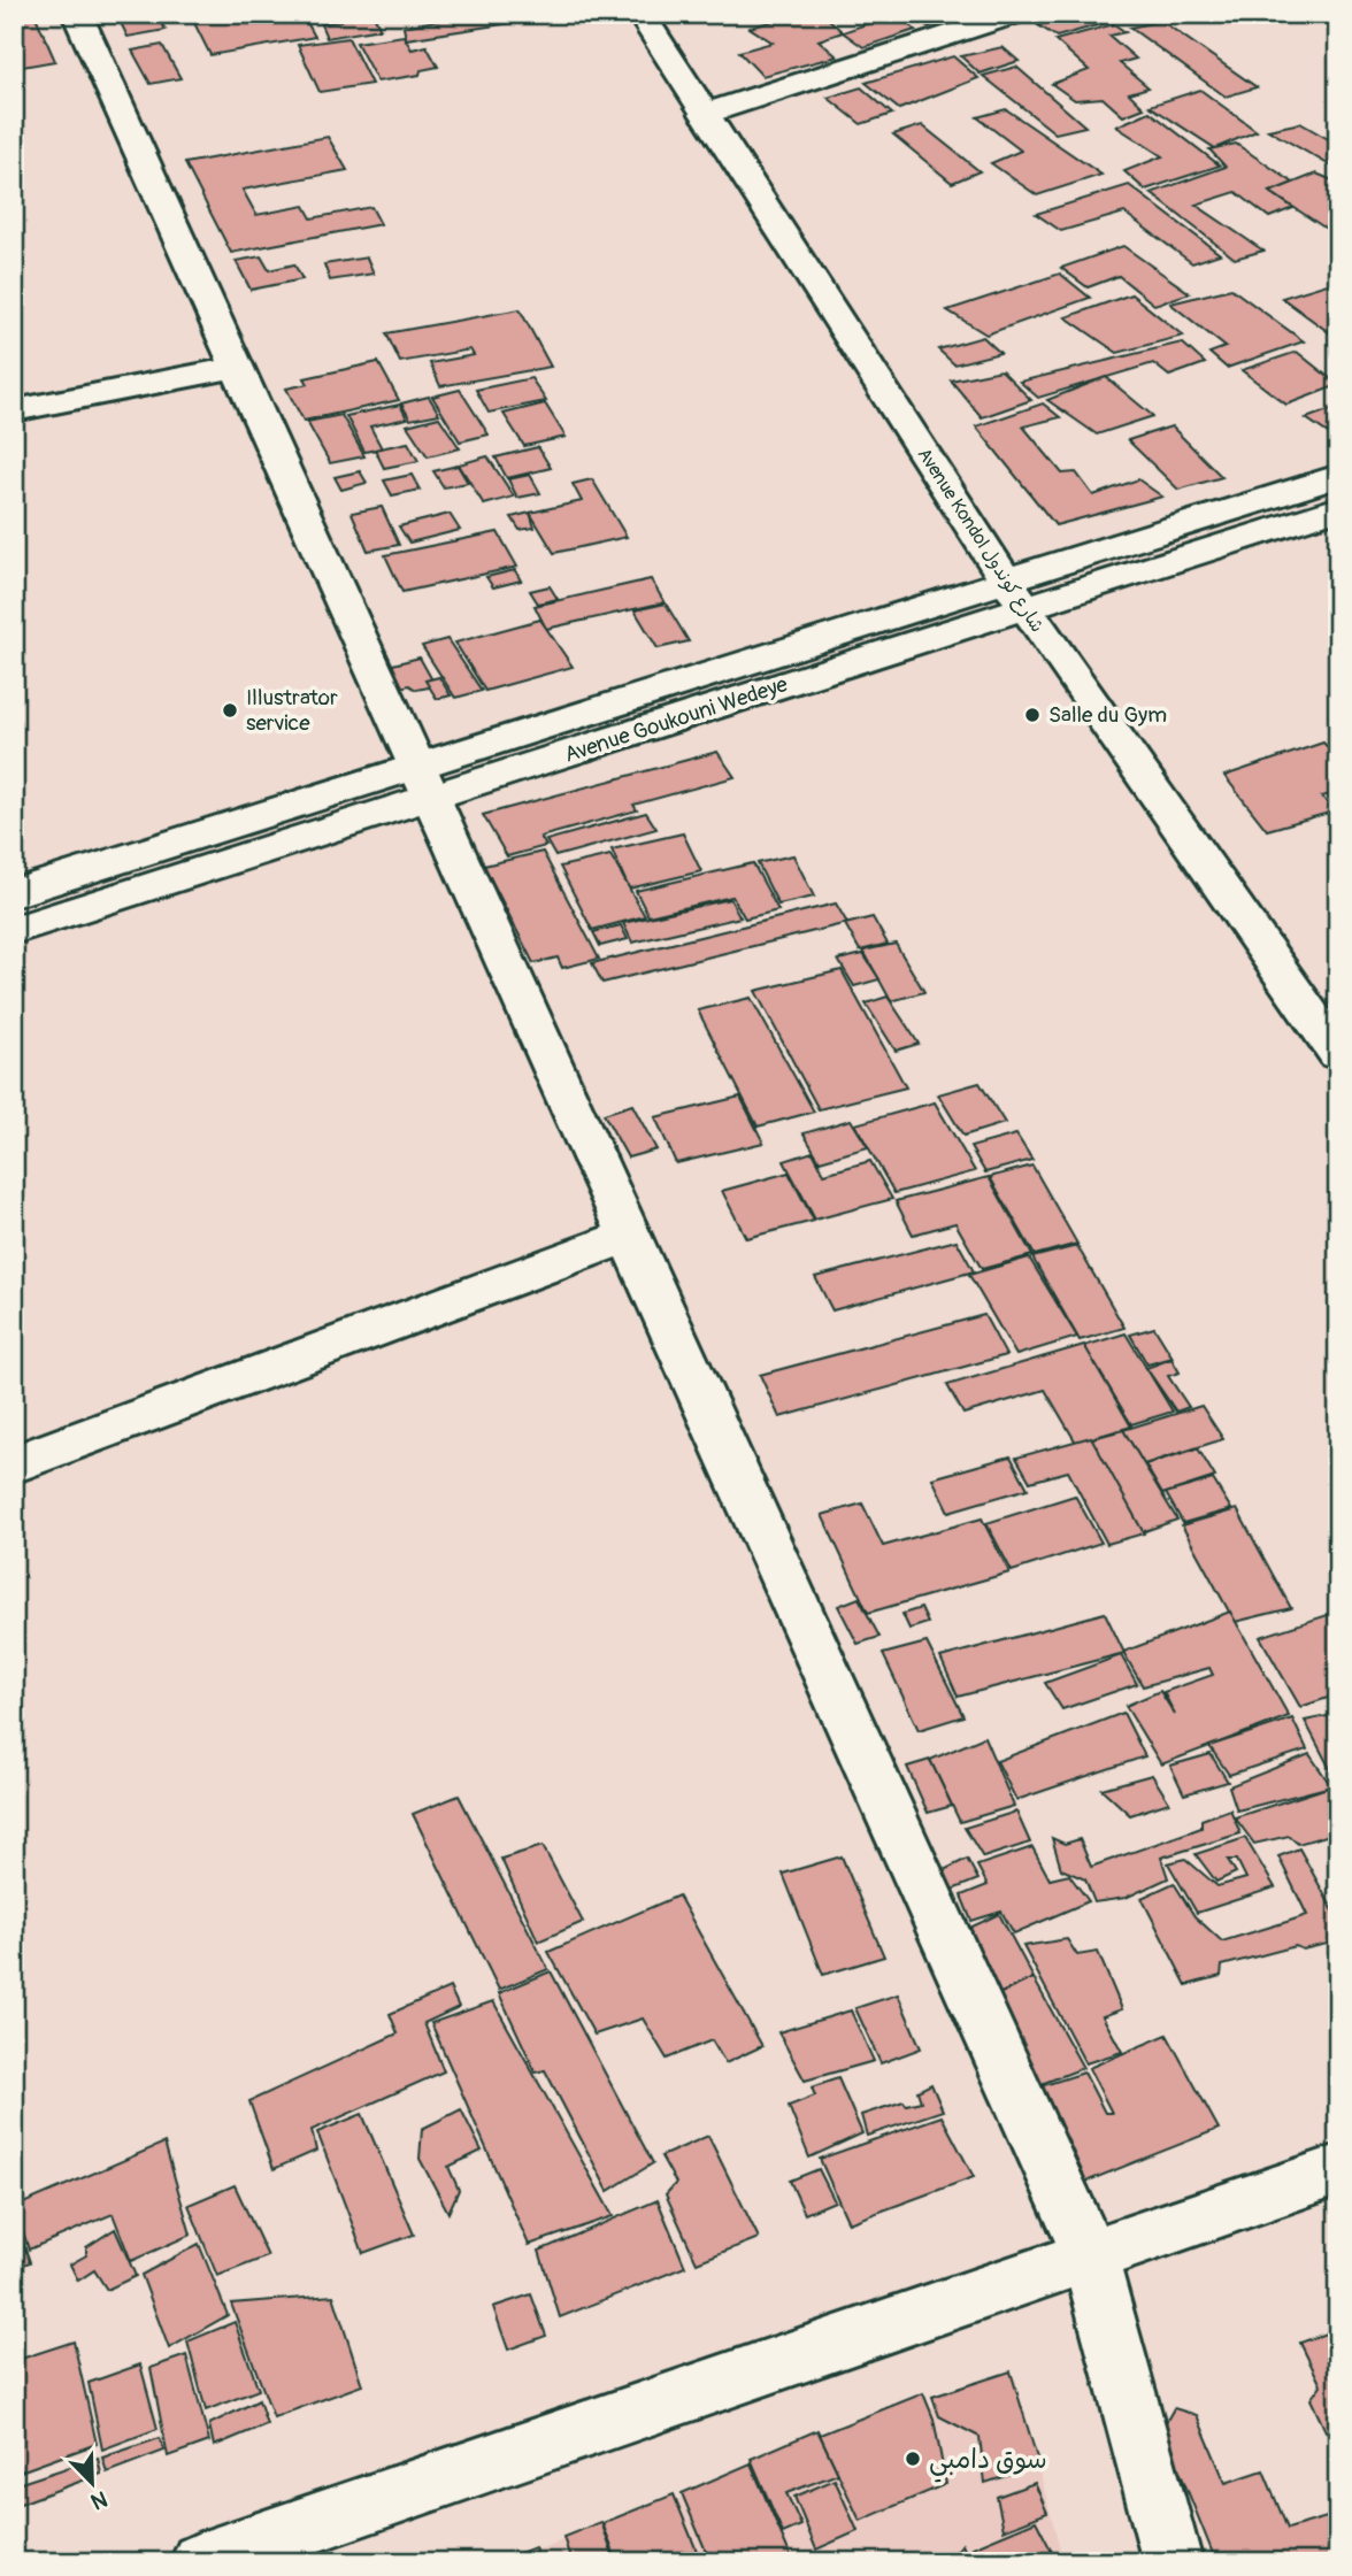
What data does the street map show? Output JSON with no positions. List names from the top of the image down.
{
  "streets": {
    "street": ["Avenue Kondol شارع كوندول", "Avenue Goukouni Wedeye"]
  },
  "crossings": [
    ["Avenue Kondol شارع كوندول", "Avenue Goukouni Wedeye"]
  ],
  "places": ["Illustrator service", "Salle du Gym", "سوق دامبي"],
  "north": "bottom right"
}
